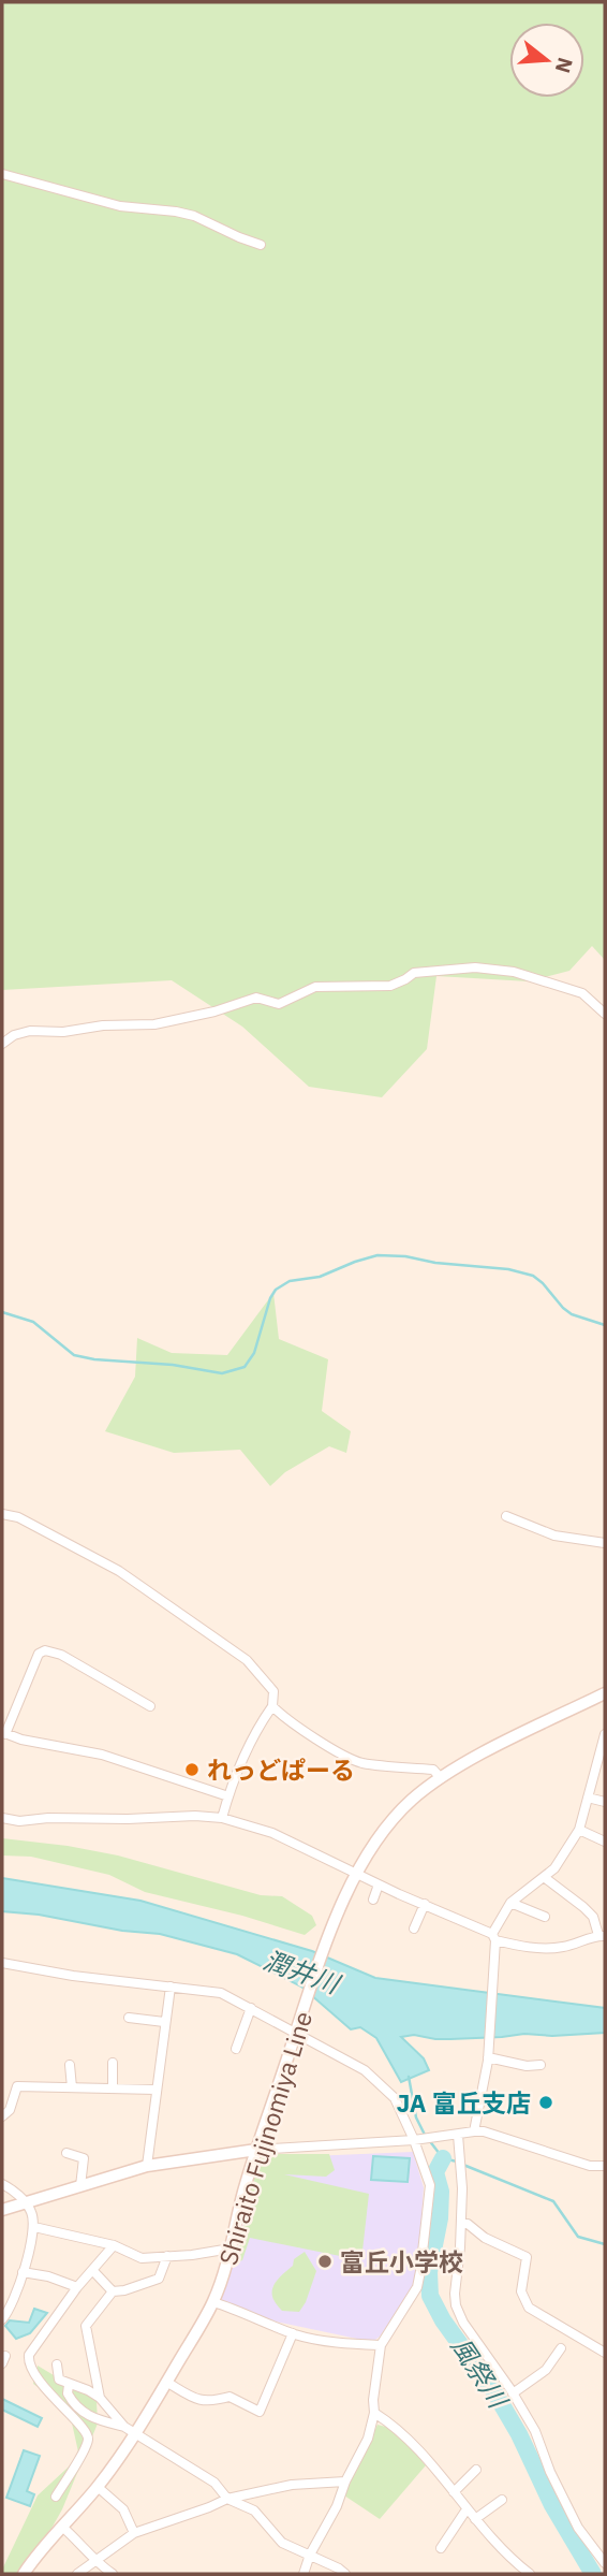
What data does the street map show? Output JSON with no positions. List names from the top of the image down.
{
  "streets": {
    "main road": ["Shiraito Fujinomiya Line"]
  },
  "water": ["潤井川", "風祭川"],
  "places": ["れっどぱーる", "JA 富丘支店", "富丘小学校"],
  "north": "right"
}
